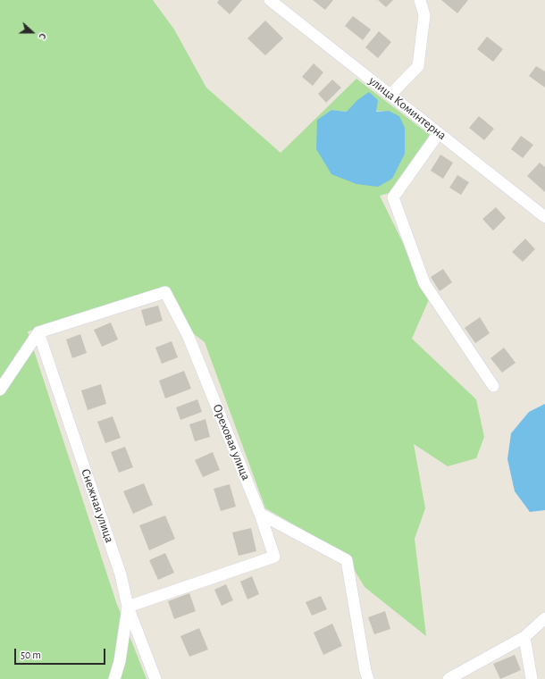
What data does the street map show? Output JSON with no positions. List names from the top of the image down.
{
  "streets": {
    "street": ["улица Коминтерна", "Ореховая улица", "Снежная улица"]
  },
  "crossings": [
    ["Ореховая улица", "Снежная улица"]
  ],
  "scale_bar": "50 m",
  "north": "right"
}
